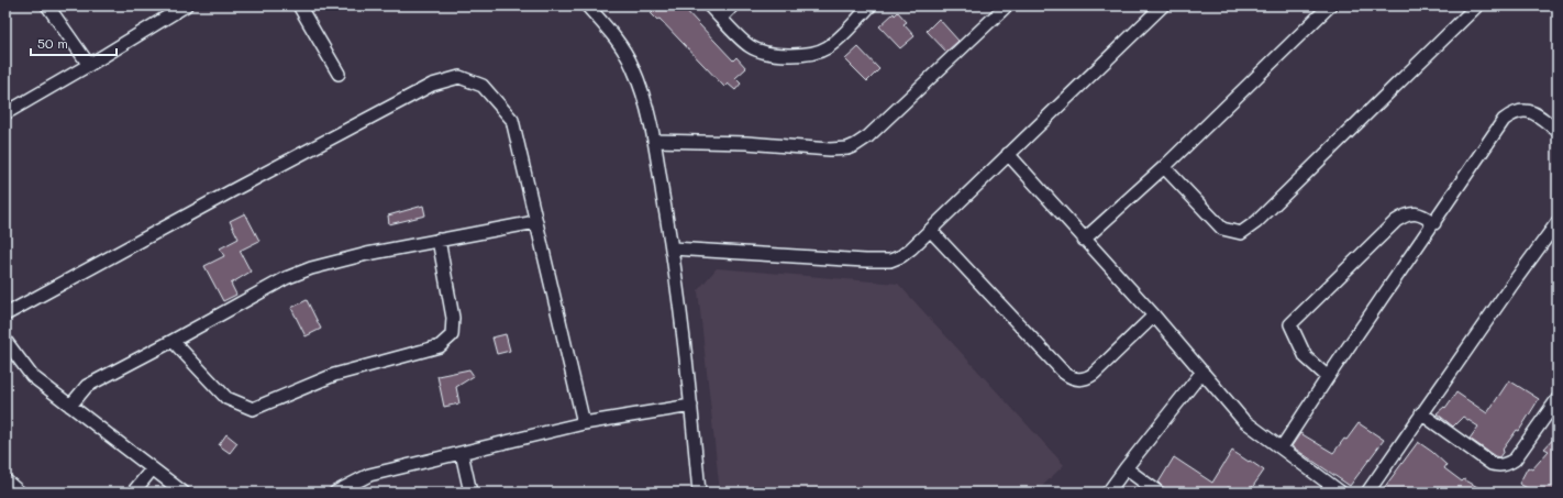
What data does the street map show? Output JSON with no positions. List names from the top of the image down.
{
  "scale_bar": "50 m"
}
